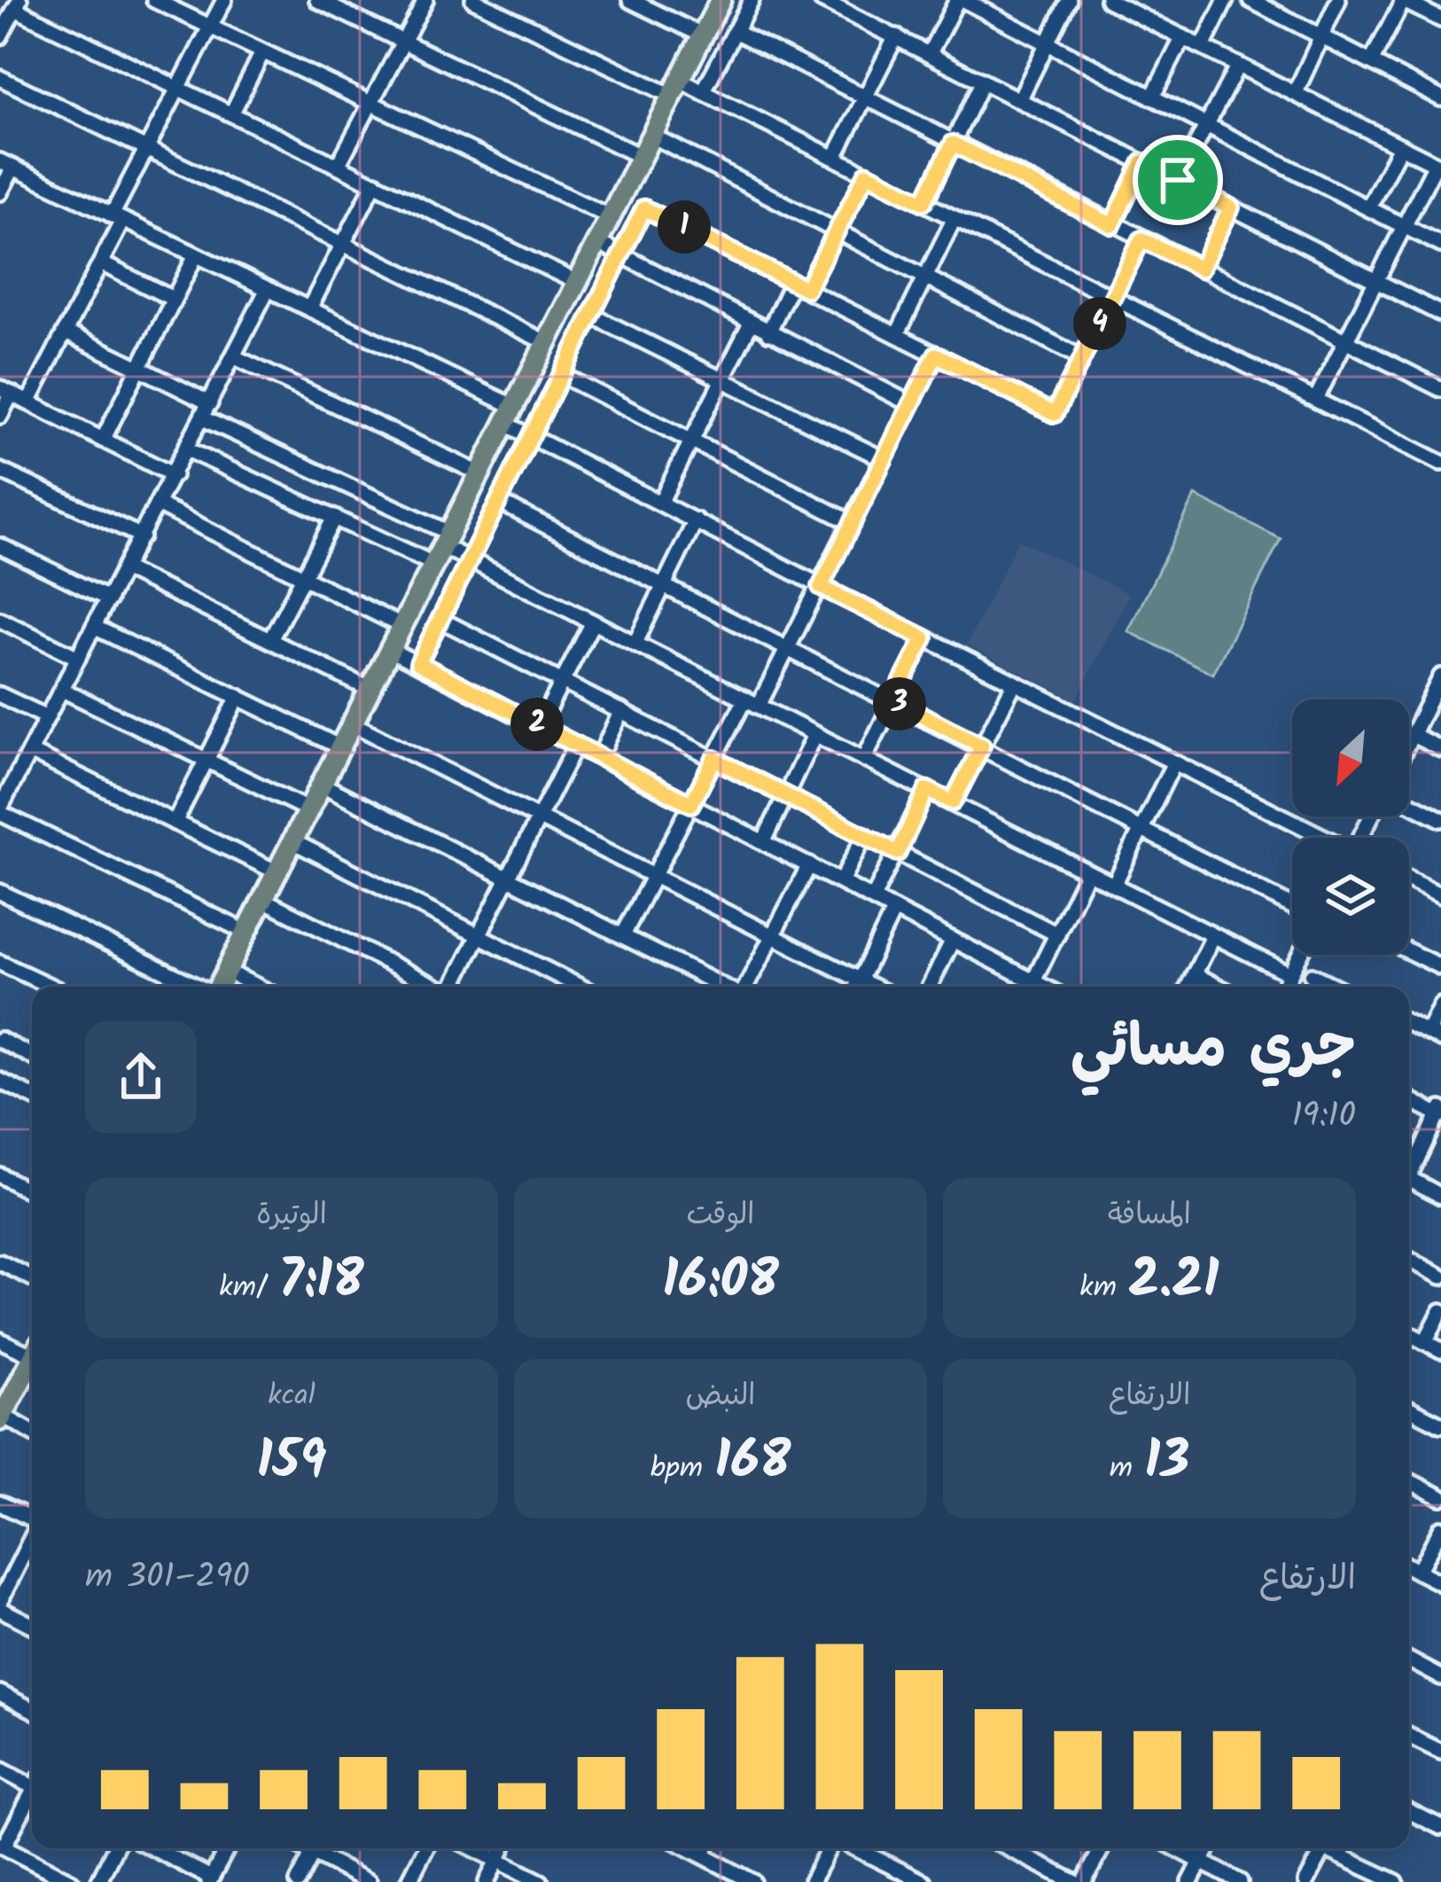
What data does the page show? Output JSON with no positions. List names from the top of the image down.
{
  "north": "bottom left",
  "page": {
    "pins": [
      "1",
      "4",
      "3",
      "2"
    ],
    "heading": ["جري مسائي", "19:10"],
    "stats": [
      ["المسافة", "2.21 km"],
      ["الوقت", "16:08"],
      ["الوتيرة", "7:18 /km"],
      ["الارتفاع", "13 m"],
      ["النبض", "168 bpm"],
      ["kcal", "159"]
    ],
    "chart": ["الارتفاع", "290–301 m"]
  }
}
